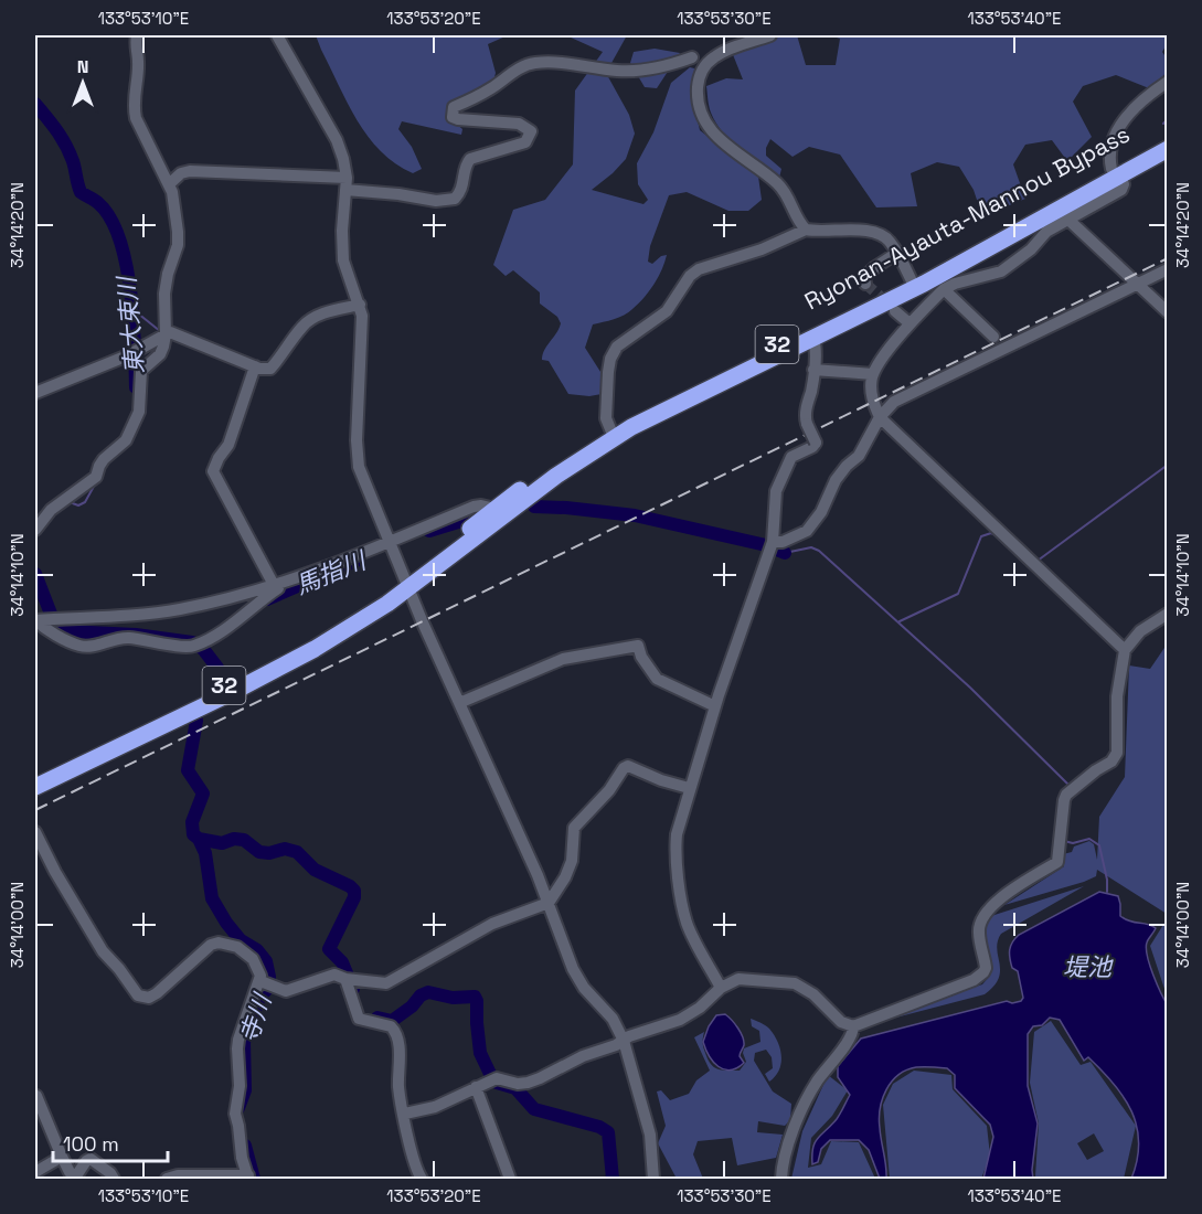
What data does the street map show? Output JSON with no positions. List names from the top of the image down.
{
  "streets": {
    "highway": ["Ryonan-Ayauta-Mannou Bypass", "32"]
  },
  "water": [
    "東大束川",
    "馬指川",
    "堤池",
    "寺川"
  ],
  "scale_bar": "100 m",
  "north": "top",
  "coordinates": [
    "133°53'10\"E",
    "133°53'20\"E",
    "133°53'30\"E",
    "133°53'40\"E",
    "34°14'20\"N",
    "34°14'10\"N",
    "34°14'00\"N"
  ]
}
